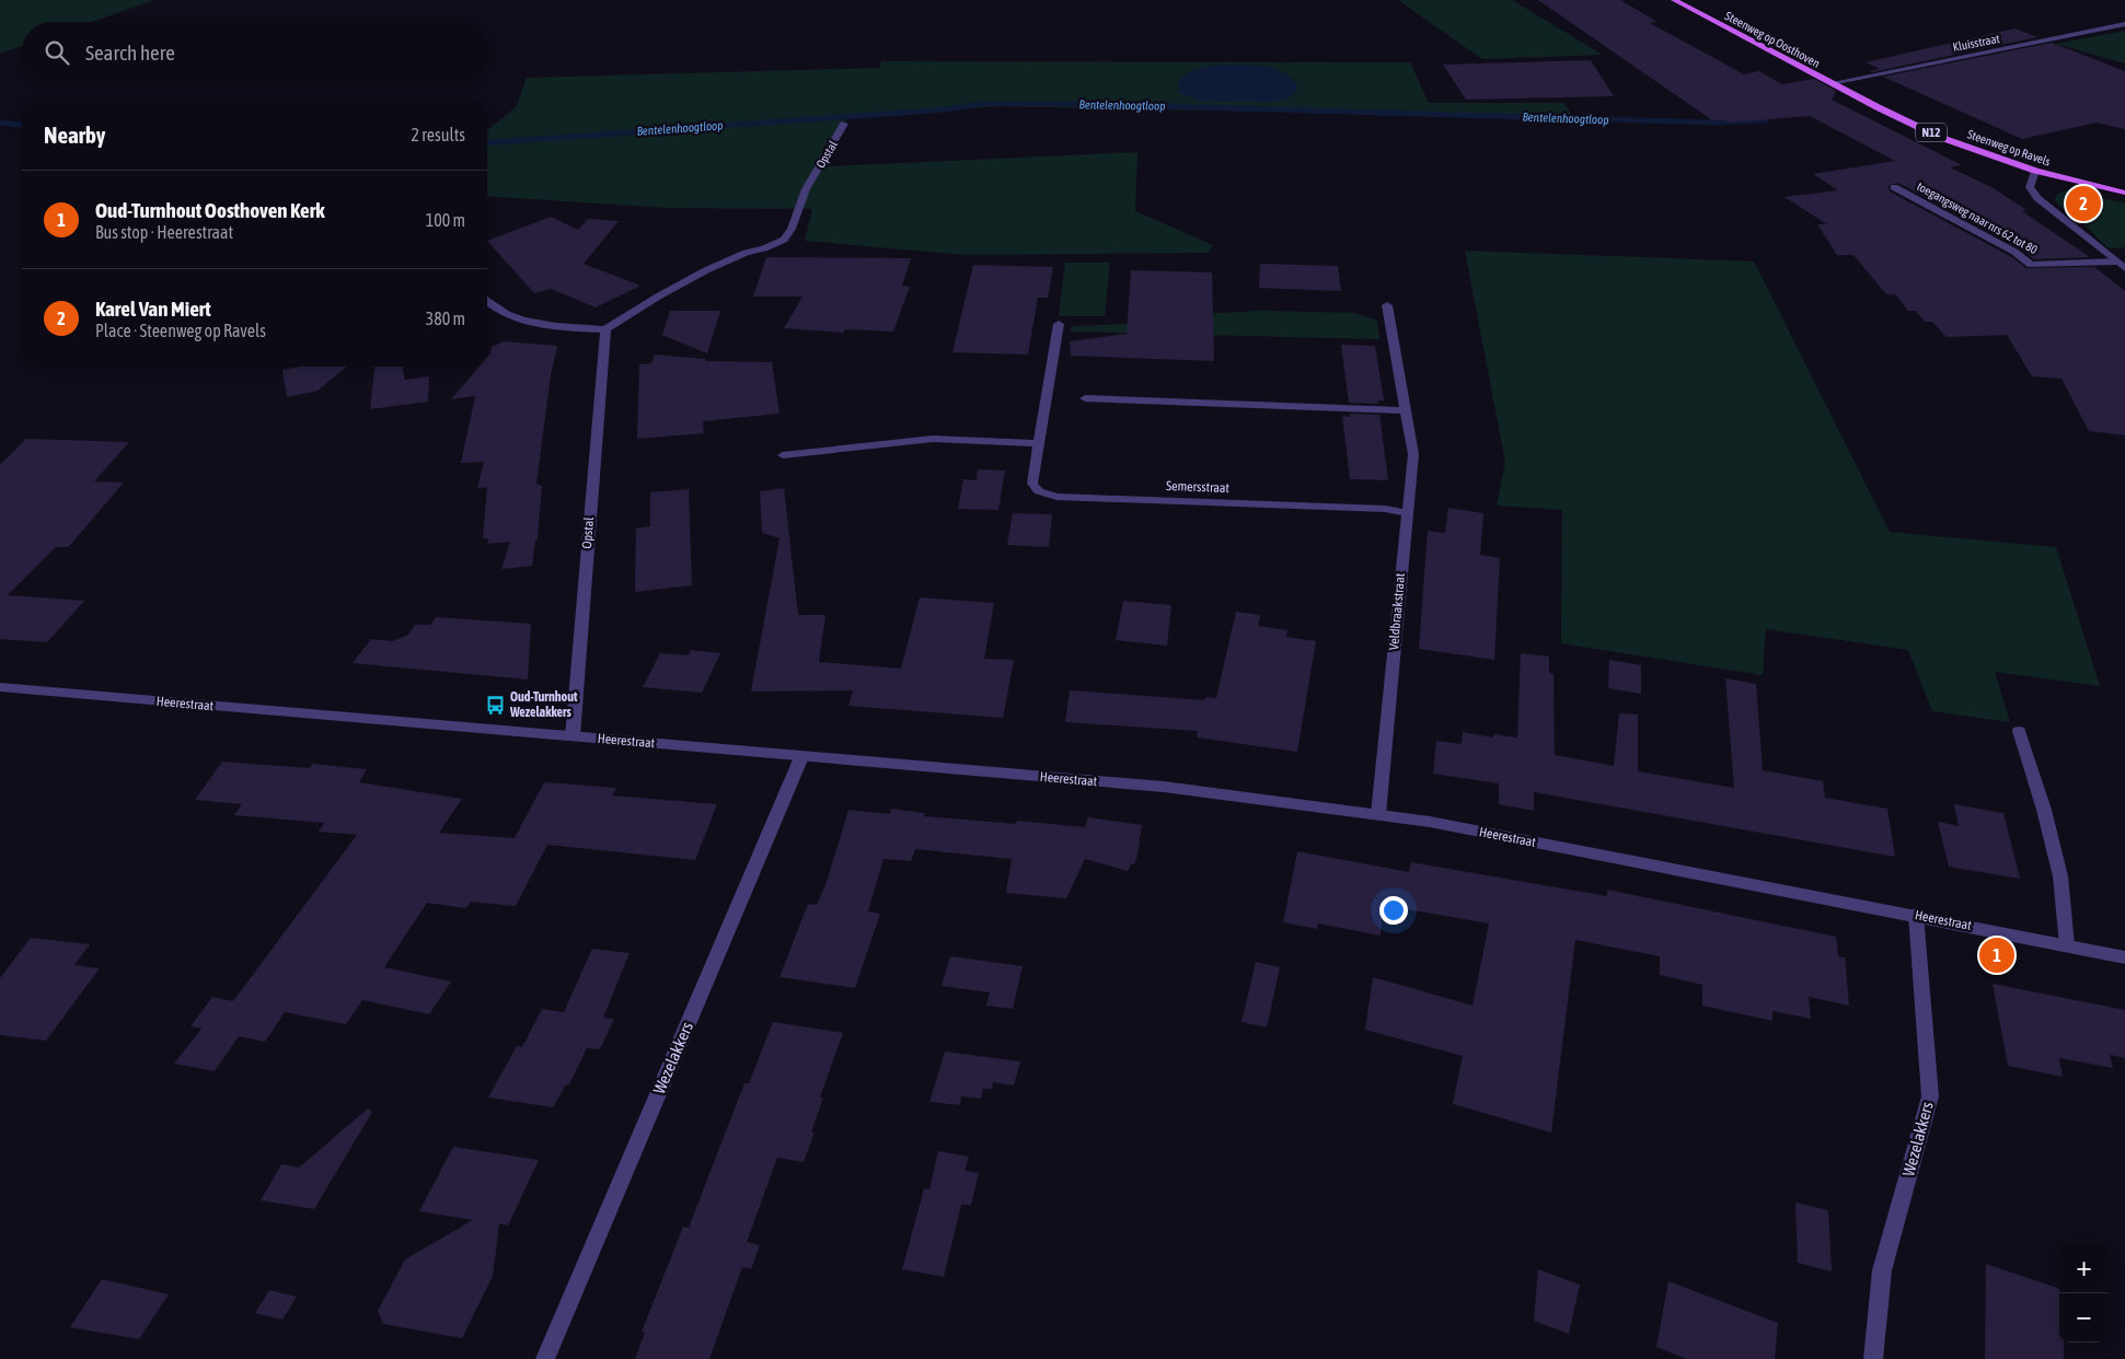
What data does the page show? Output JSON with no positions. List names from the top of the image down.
{
  "streets": {
    "main road": ["Steenweg op Oosthoven", "N12", "Steenweg op Ravels"],
    "street": [
      "Kluisstraat",
      "Opstal",
      "toegangsweg naar nrs 62 tot 80",
      "Semersstraat",
      "Veldbraakstraat",
      "Heerestraat",
      "Wezelakkers"
    ]
  },
  "crossings": [
    ["Steenweg op Oosthoven", "Kluisstraat"],
    ["Steenweg op Oosthoven", "Steenweg op Ravels"],
    ["Kluisstraat", "Steenweg op Ravels"],
    ["Opstal", "Heerestraat"],
    ["Semersstraat", "Veldbraakstraat"],
    ["Veldbraakstraat", "Heerestraat"],
    ["Heerestraat", "Wezelakkers"]
  ],
  "water": ["Bentelenhoogtloop"],
  "places": {
    "bus stop": ["Oud-Turnhout Wezelakkers"]
  },
  "page": {
    "search": "Search here",
    "heading": ["Nearby", "2 results"],
    "list": [
      {
        "mark": "1",
        "name": "Oud-Turnhout Oosthoven Kerk",
        "note": "Bus stop · Heerestraat",
        "value": "100 m"
      },
      {
        "mark": "2",
        "name": "Karel Van Miert",
        "note": "Place · Steenweg op Ravels",
        "value": "380 m"
      }
    ],
    "pins": ["2", "1"],
    "map_buttons": ["+", "−"]
  }
}
